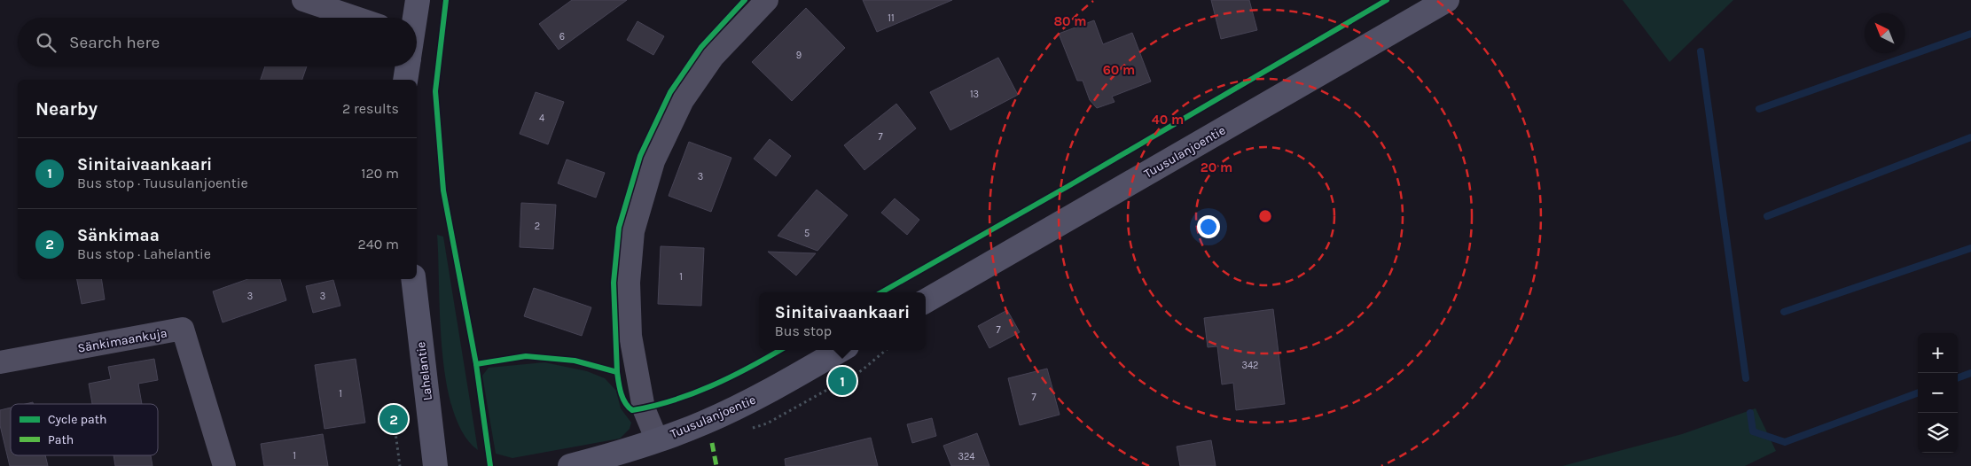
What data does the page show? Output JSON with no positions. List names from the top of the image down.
{
  "streets": {
    "street": ["Tuusulanjoentie", "Sänkimaankuja", "Lahelantie"]
  },
  "house_numbers": [
    "11",
    "6",
    "9",
    "13",
    "4",
    "7",
    "3",
    "2",
    "5",
    "1",
    "3",
    "3",
    "7",
    "342",
    "1",
    "7",
    "1",
    "324"
  ],
  "legend": ["Cycle path", "Path"],
  "north": "top left",
  "page": {
    "search": "Search here",
    "heading": ["Nearby", "2 results"],
    "list": [
      {
        "mark": "1",
        "name": "Sinitaivaankaari",
        "note": "Bus stop · Tuusulanjoentie",
        "value": "120 m"
      },
      {
        "mark": "2",
        "name": "Sänkimaa",
        "note": "Bus stop · Lahelantie",
        "value": "240 m"
      }
    ],
    "popup": ["Sinitaivaankaari", "Bus stop"],
    "map_buttons": ["+", "−"],
    "pins": ["1", "2"]
  },
  "rings": [
    "80 m",
    "60 m",
    "40 m",
    "20 m"
  ]
}
